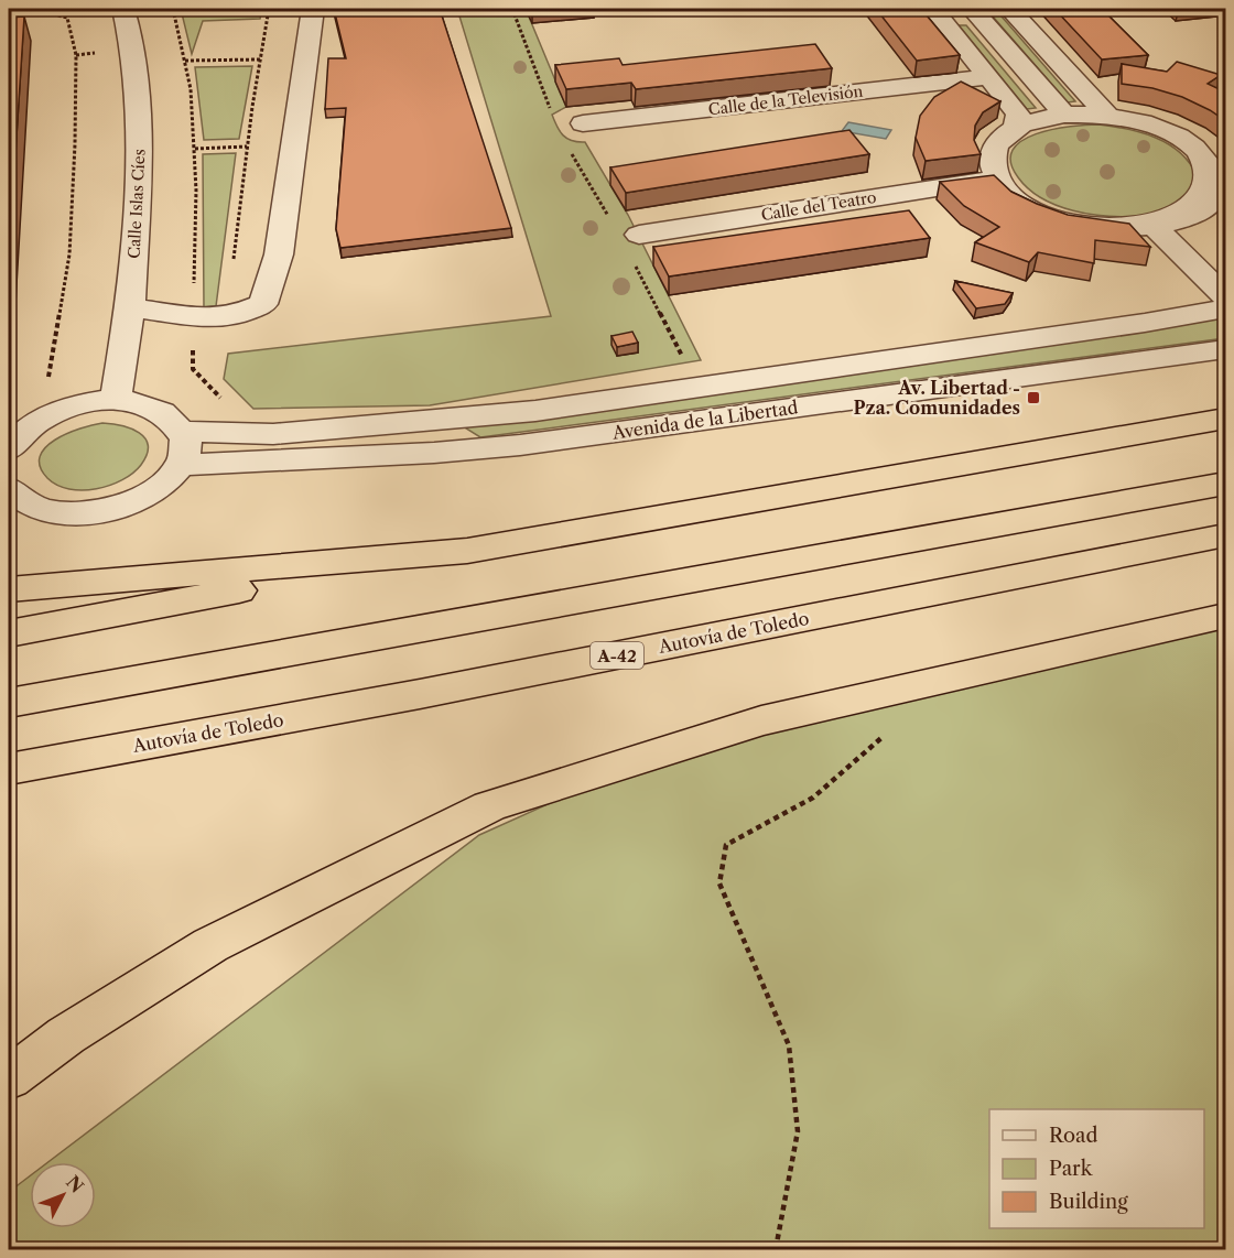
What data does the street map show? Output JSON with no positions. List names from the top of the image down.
{
  "streets": {
    "highway": ["Autovía de Toledo", "A-42"],
    "street": [
      "Calle de la Televisión",
      "Calle Islas Cíes",
      "Calle del Teatro",
      "Avenida de la Libertad"
    ]
  },
  "places": {
    "transit": ["Av. Libertad - Pza. Comunidades"]
  },
  "legend": ["Road", "Park", "Building"],
  "north": "top right"
}
